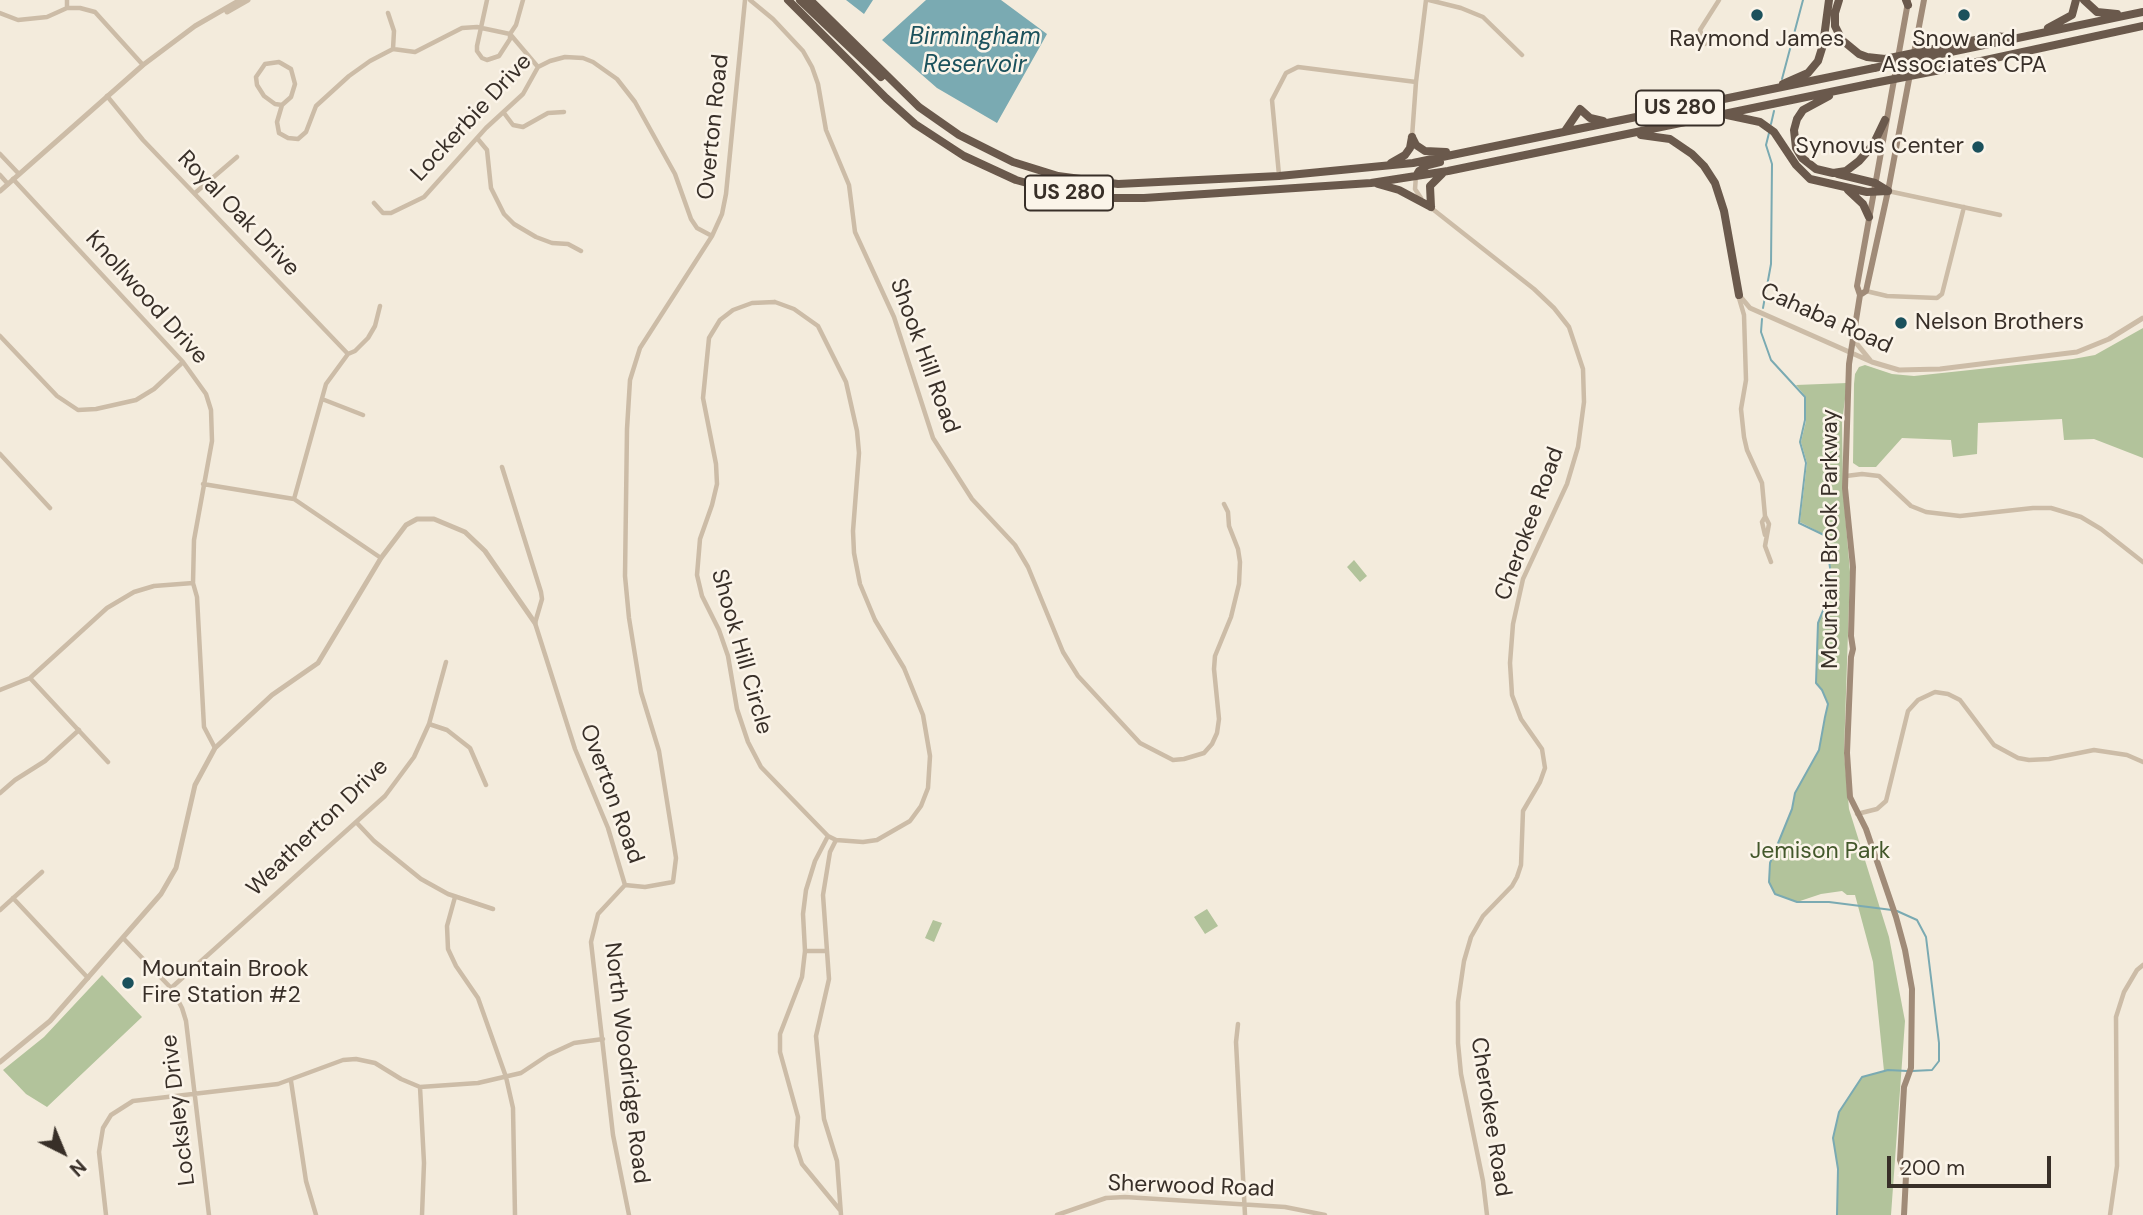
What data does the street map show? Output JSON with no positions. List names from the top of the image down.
{
  "streets": {
    "highway": ["US 280"],
    "main road": ["Mountain Brook Parkway"],
    "street": [
      "Lockerbie Drive",
      "Overton Road",
      "Royal Oak Drive",
      "Knollwood Drive",
      "Cahaba Road",
      "Shook Hill Road",
      "Cherokee Road",
      "Shook Hill Circle",
      "Weatherton Drive",
      "North Woodridge Road",
      "Locksley Drive",
      "Sherwood Road"
    ]
  },
  "crossings": [
    ["US 280", "Cherokee Road"],
    ["Lockerbie Drive", "Overton Road"],
    ["Overton Road", "Knollwood Drive"],
    ["Overton Road", "North Woodridge Road"],
    ["Overton Road", "Locksley Drive"],
    ["Cahaba Road", "Mountain Brook Parkway"],
    ["Weatherton Drive", "Locksley Drive"]
  ],
  "water": ["Birmingham Reservoir"],
  "parks": ["Jemison Park"],
  "places": [
    "Raymond James",
    "Snow and Associates CPA",
    "Synovus Center",
    "Nelson Brothers",
    "Mountain Brook Fire Station #2"
  ],
  "scale_bar": "200 m",
  "north": "bottom right"
}
